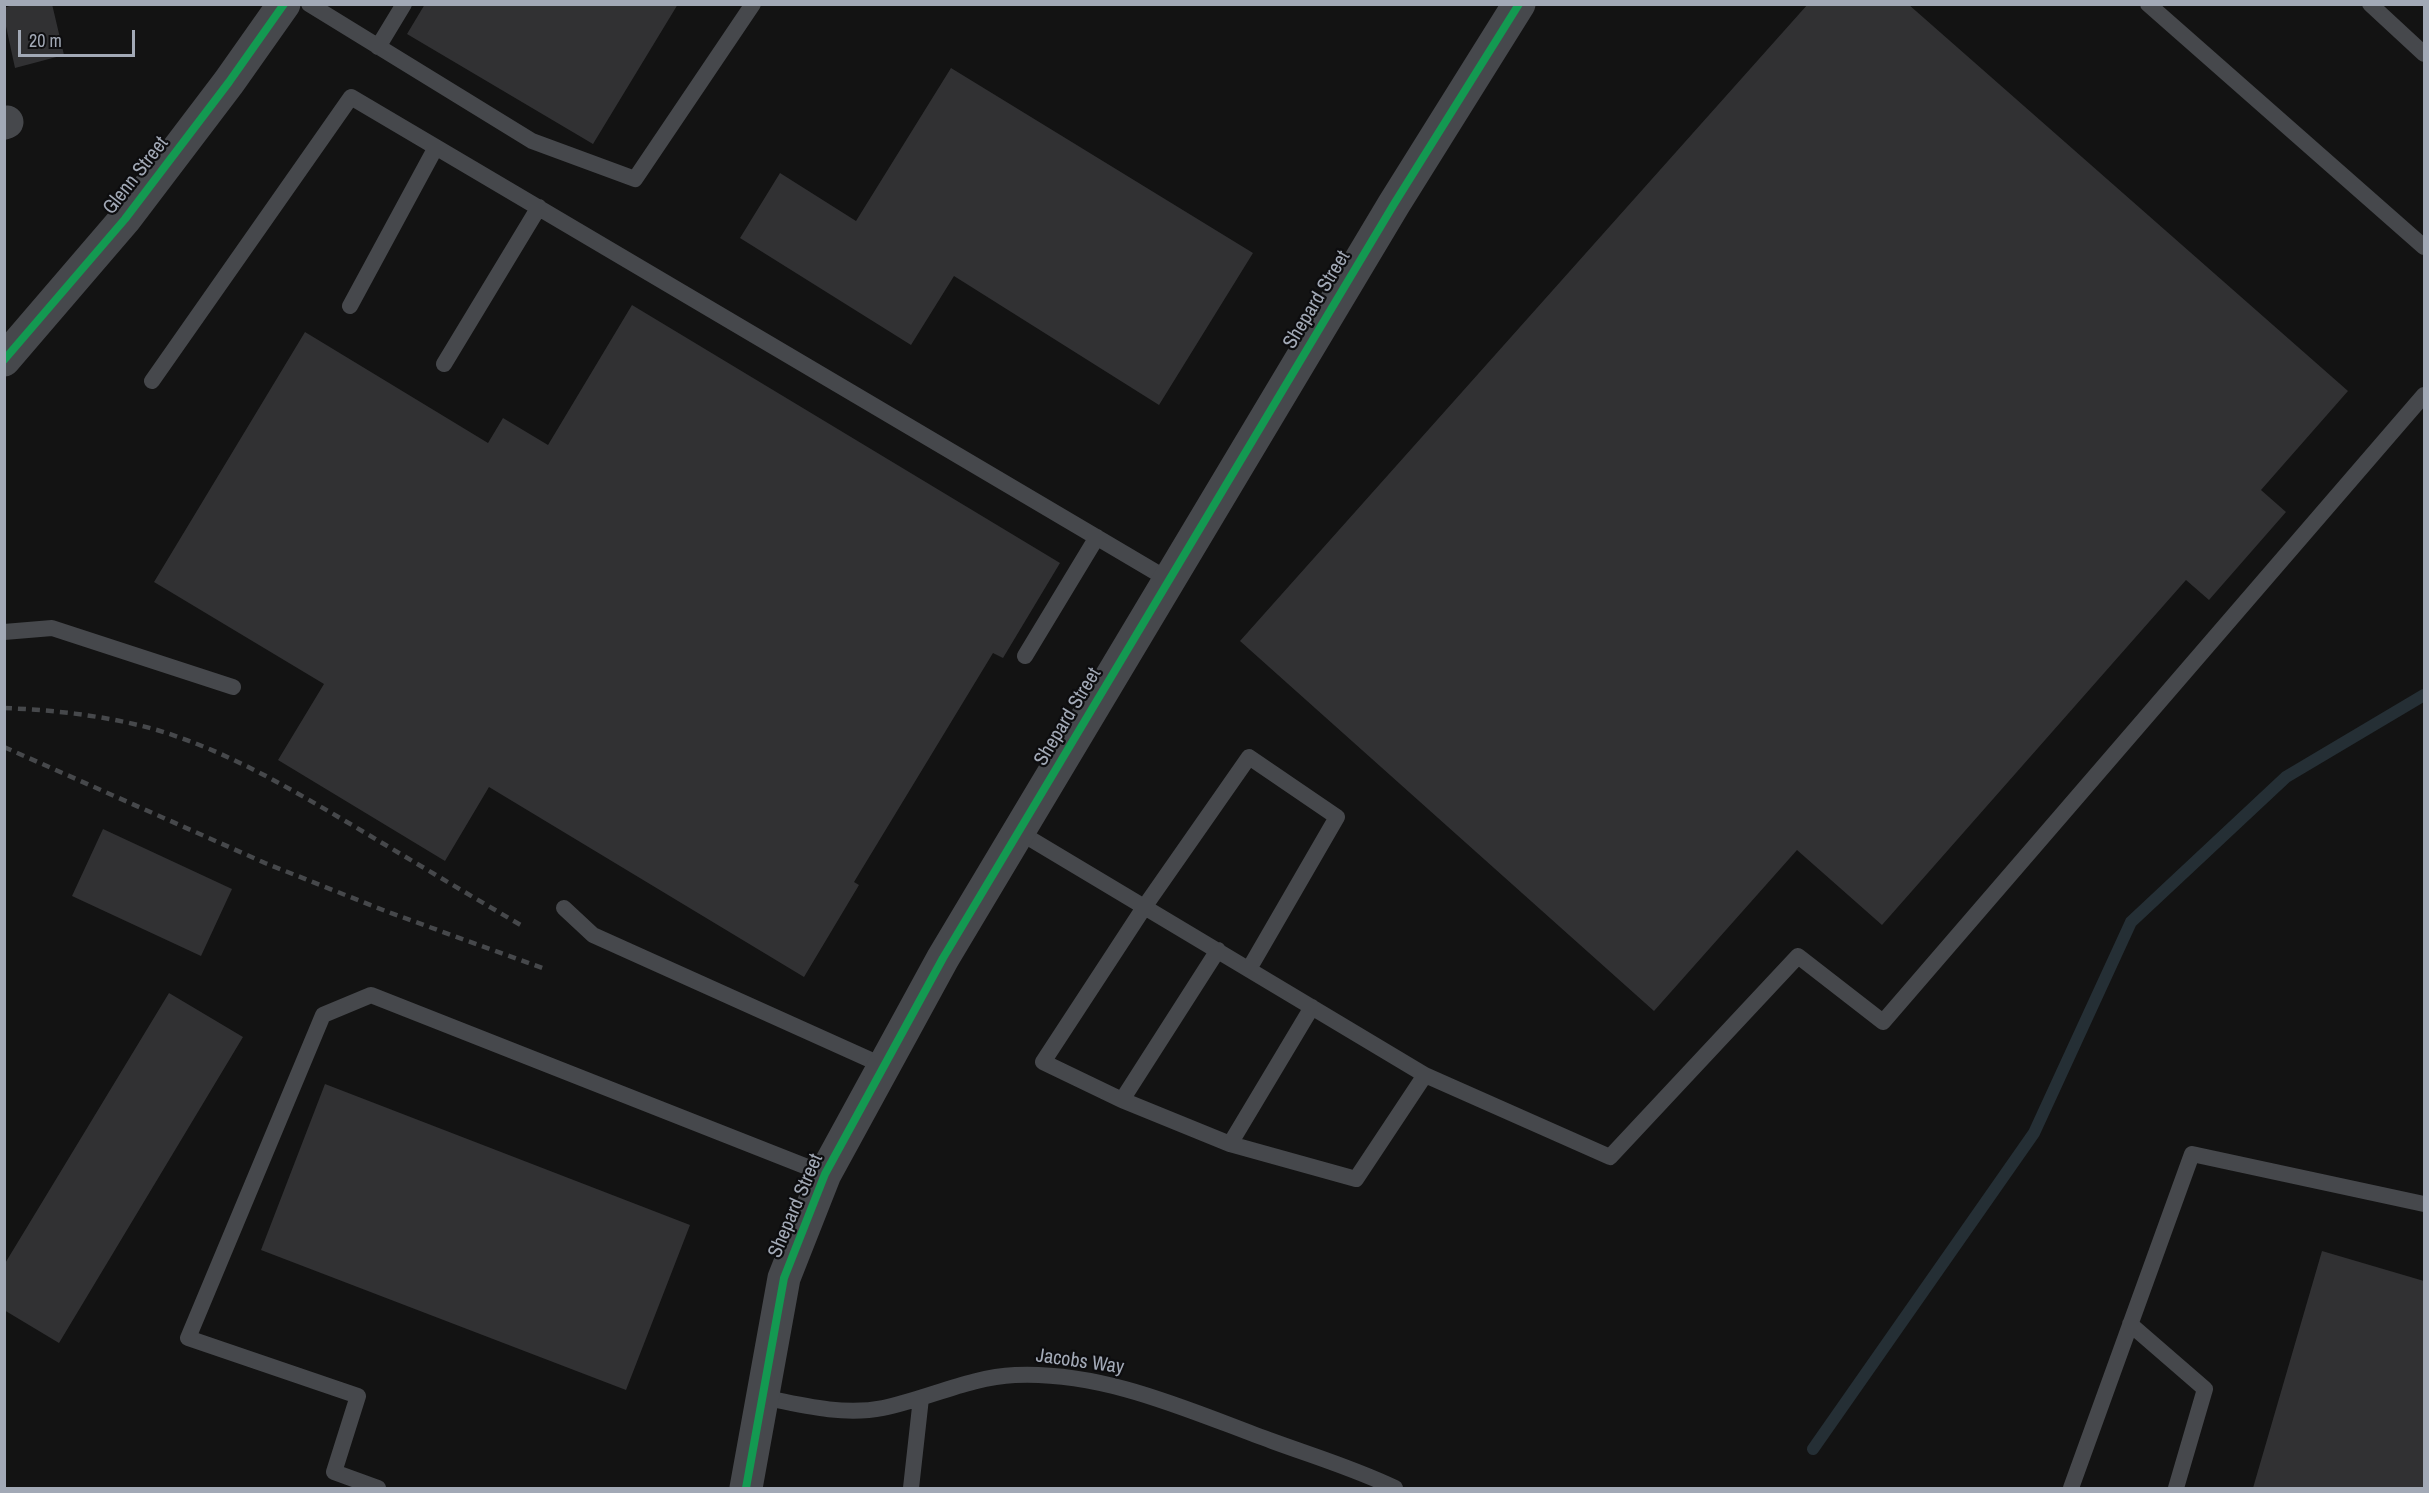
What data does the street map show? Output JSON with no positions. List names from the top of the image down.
{
  "streets": {
    "street": ["Glenn Street", "Shepard Street"],
    "lane": ["Jacobs Way"]
  },
  "crossings": [
    ["Shepard Street", "Jacobs Way"]
  ],
  "scale_bar": "20 m"
}
